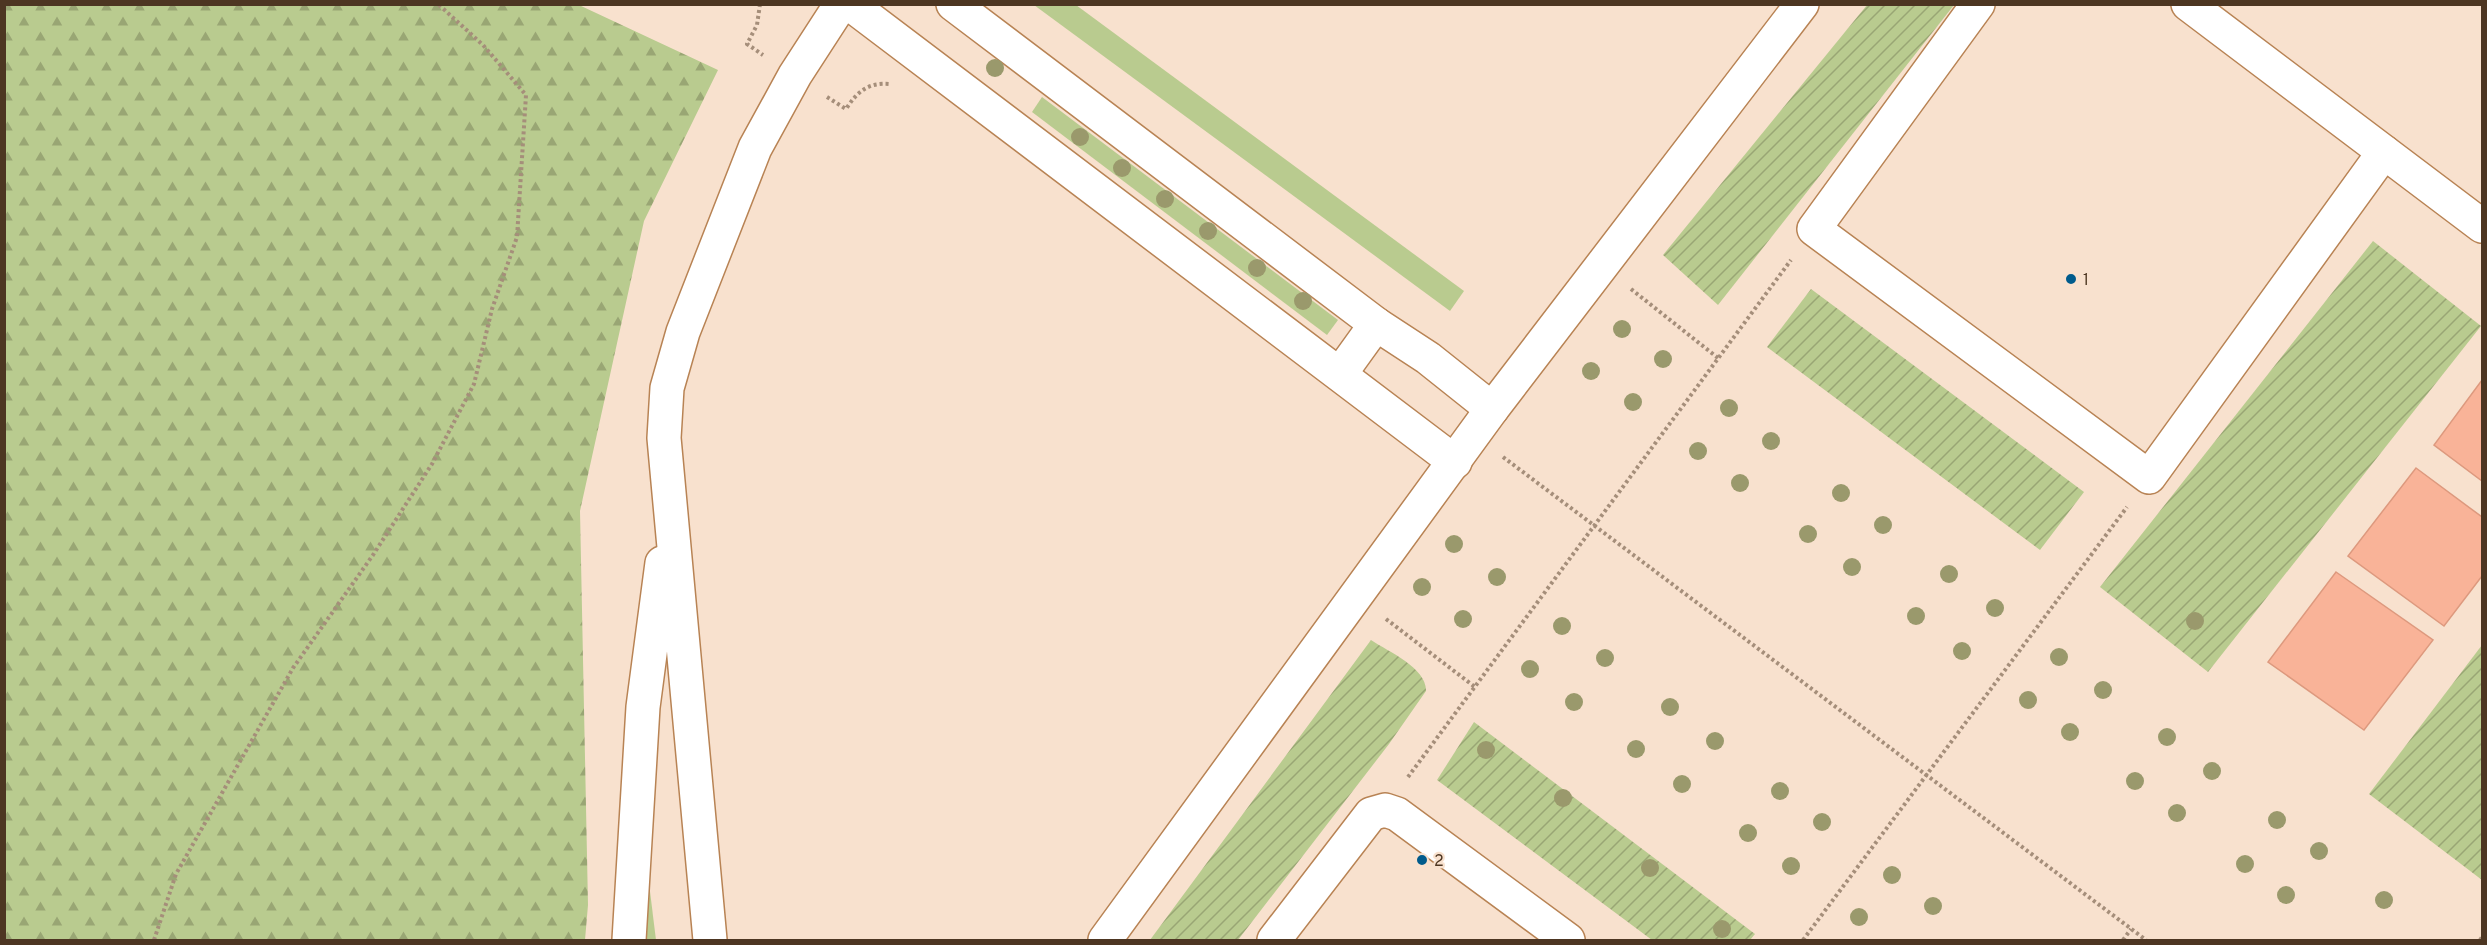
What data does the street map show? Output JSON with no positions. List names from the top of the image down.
{
  "places": ["1", "2"]
}
